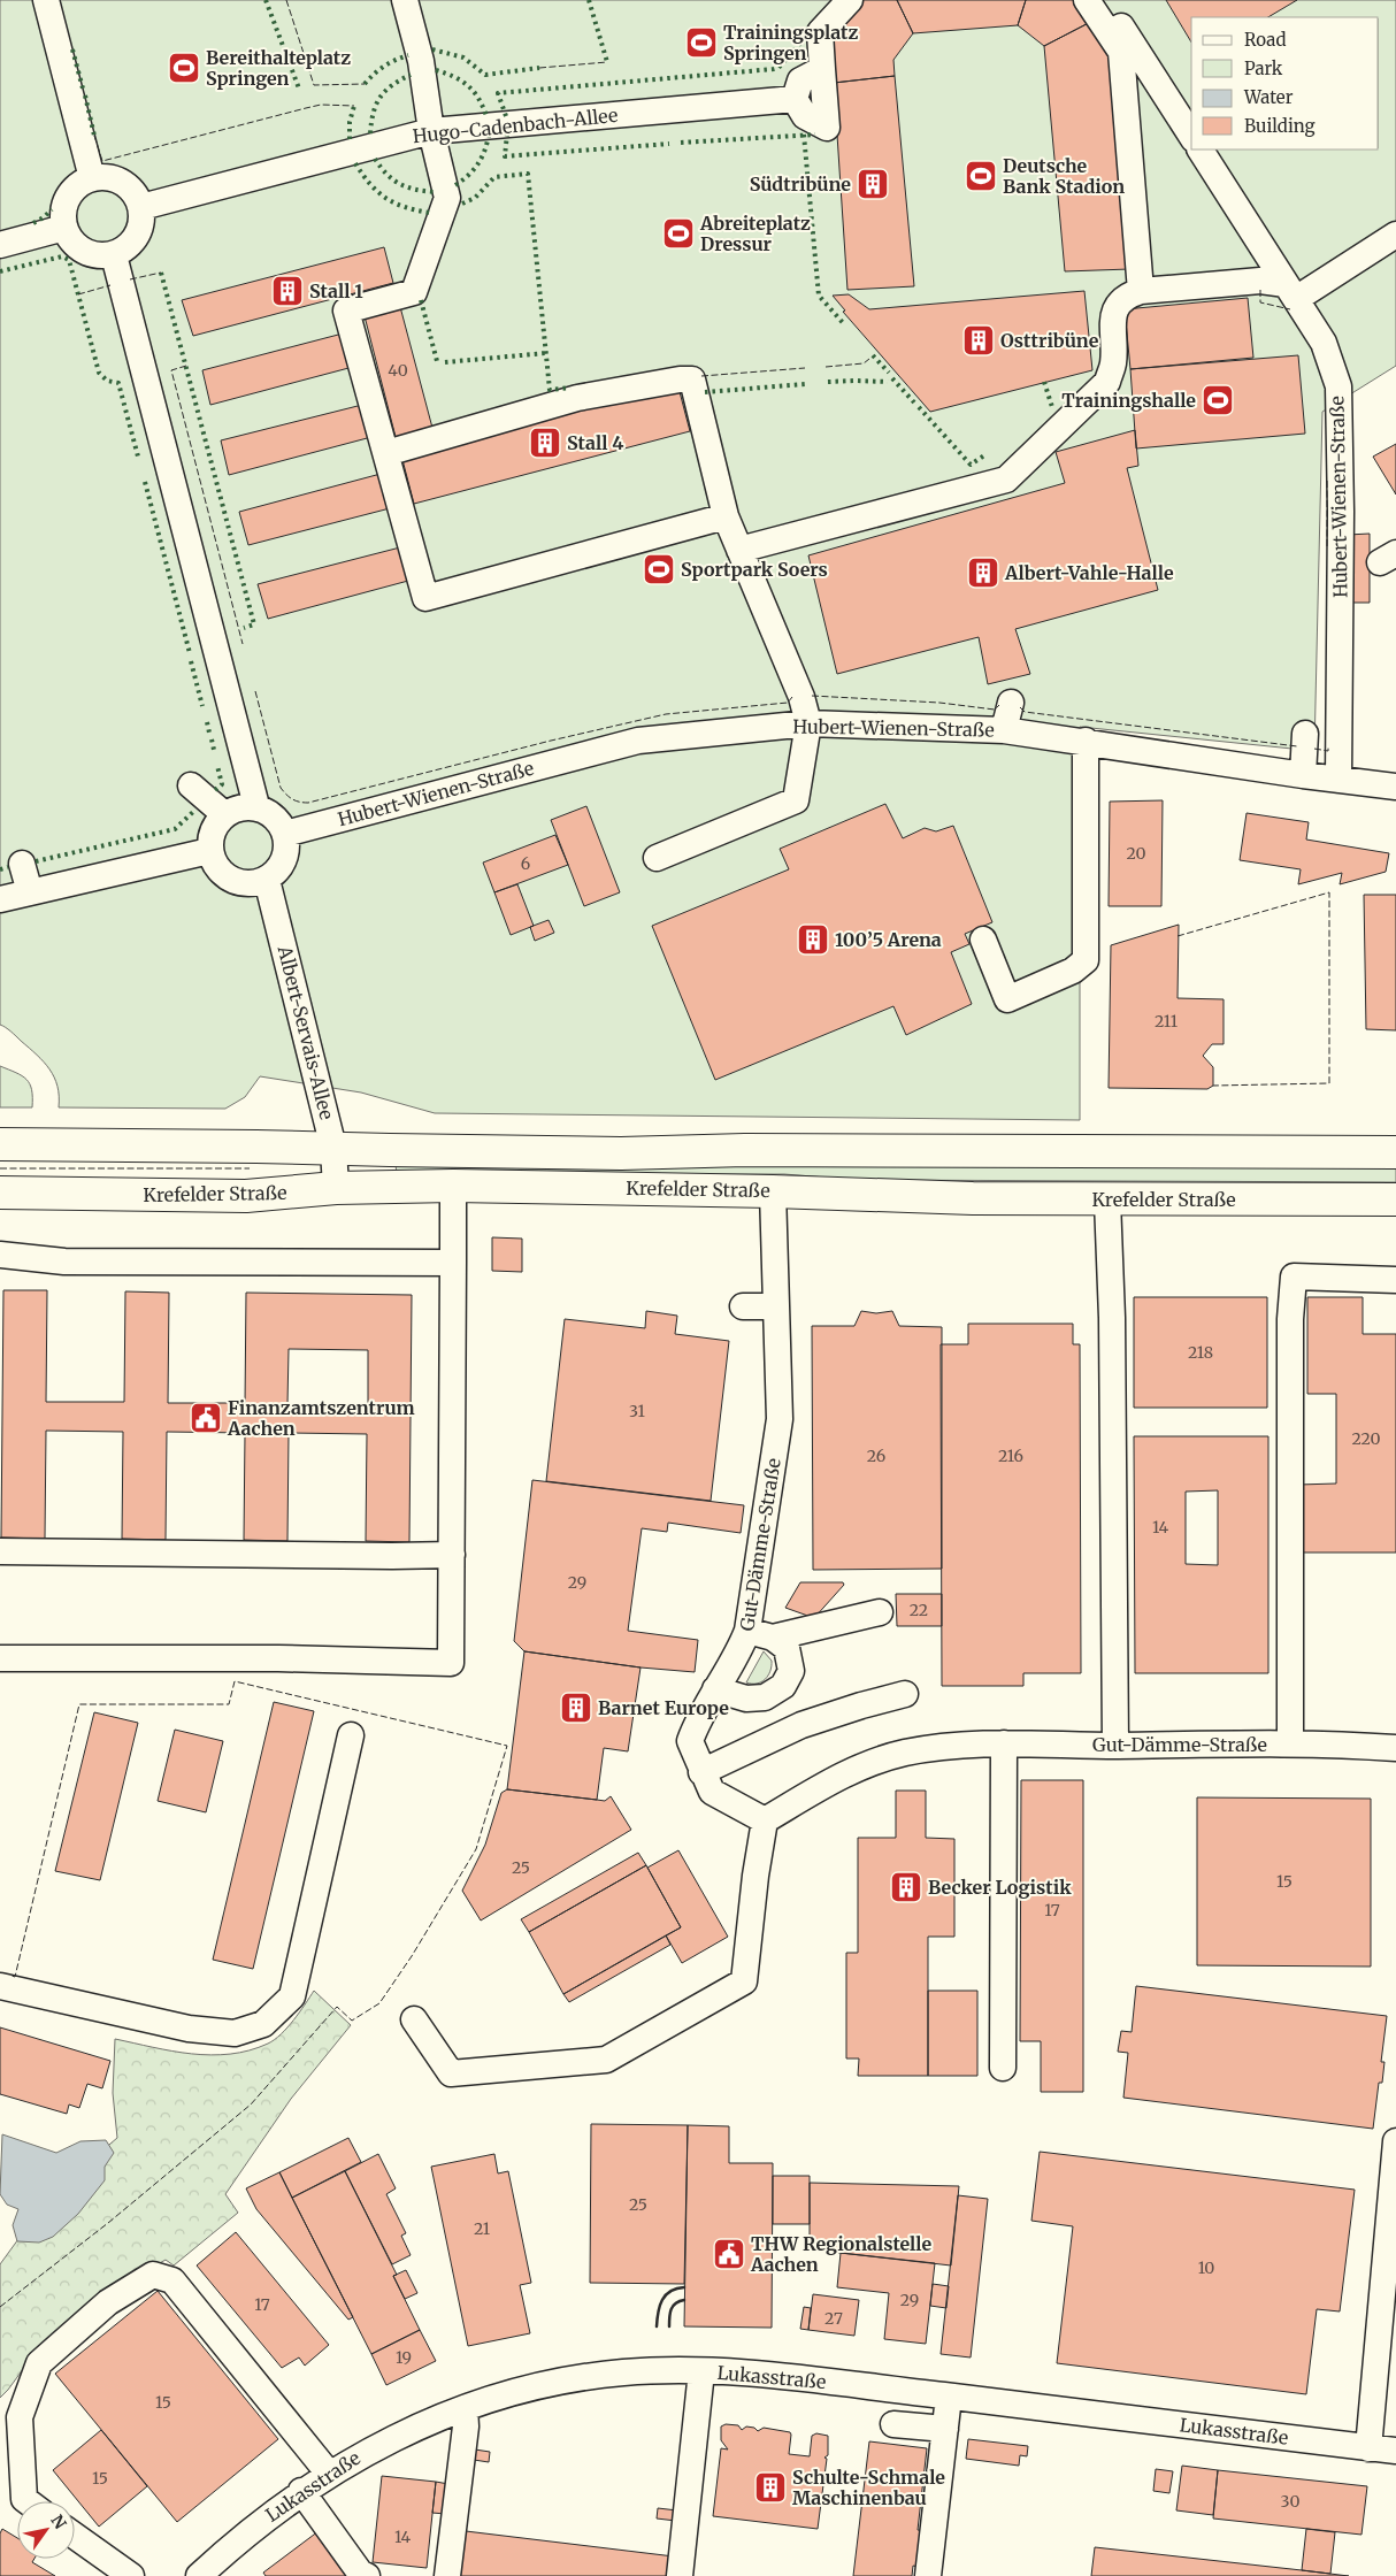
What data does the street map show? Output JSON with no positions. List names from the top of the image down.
{
  "streets": {
    "main road": ["Krefelder Straße"],
    "street": [
      "Hugo-Cadenbach-Allee",
      "Hubert-Wienen-Straße",
      "Albert-Servais-Allee",
      "Gut-Dämme-Straße",
      "Lukasstraße"
    ]
  },
  "crossings": [
    ["Hubert-Wienen-Straße", "Albert-Servais-Allee"],
    ["Albert-Servais-Allee", "Krefelder Straße"],
    ["Krefelder Straße", "Gut-Dämme-Straße"]
  ],
  "places": {
    "sports": [
      "Trainingsplatz Springen",
      "Bereithalteplatz Springen",
      "Deutsche Bank Stadion",
      "Abreiteplatz Dressur",
      "Trainingshalle",
      "Sportpark Soers"
    ],
    "building": [
      "Südtribüne",
      "Stall 1",
      "Osttribüne",
      "Stall 4",
      "Albert-Vahle-Halle",
      "100’5 Arena",
      "Barnet Europe",
      "Becker Logistik",
      "Schulte-Schmale Maschinenbau"
    ],
    "public building": ["Finanzamtszentrum Aachen", "THW Regionalstelle Aachen"]
  },
  "house_numbers": [
    "40",
    "20",
    "6",
    "211",
    "218",
    "31",
    "220",
    "26",
    "216",
    "14",
    "29",
    "22",
    "25",
    "15",
    "17",
    "25",
    "21",
    "10",
    "29",
    "17",
    "27",
    "19",
    "15",
    "15",
    "30",
    "14"
  ],
  "legend": [
    "Road",
    "Park",
    "Water",
    "Building"
  ],
  "north": "top right"
}
